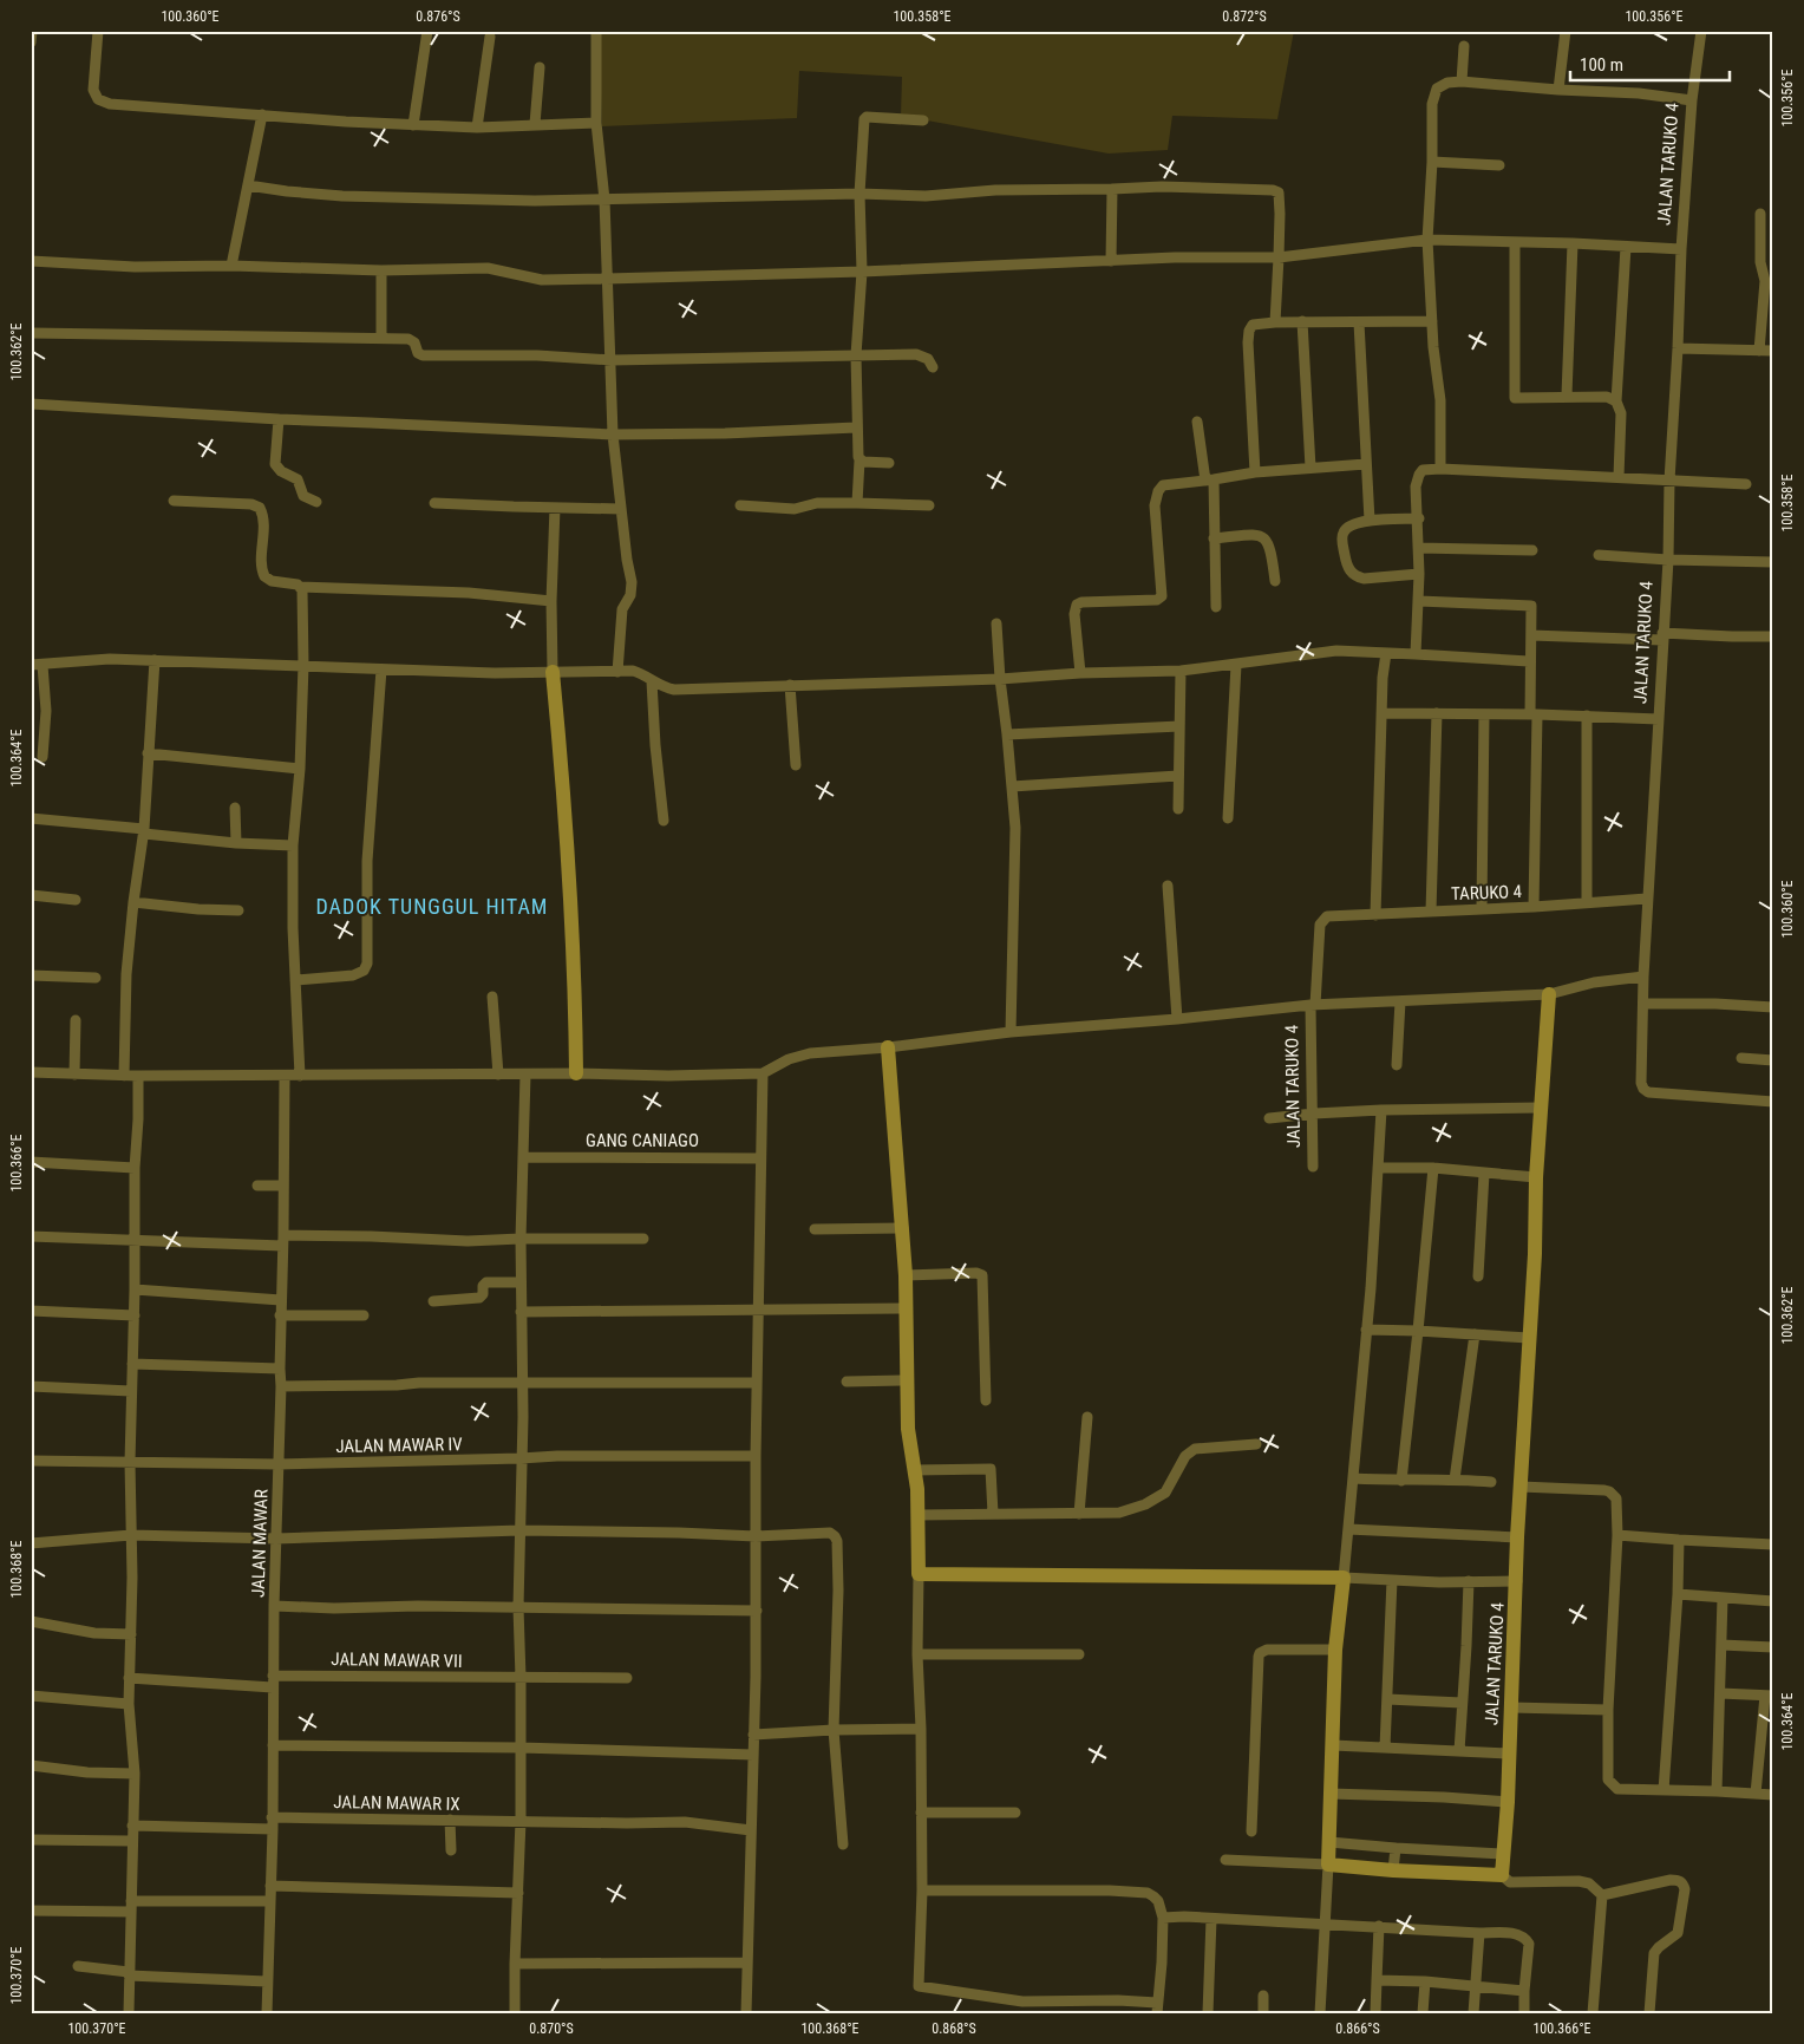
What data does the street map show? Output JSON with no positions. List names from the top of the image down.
{
  "streets": {
    "street": [
      "JALAN TARUKO 4",
      "TARUKO 4",
      "GANG CANIAGO",
      "JALAN MAWAR IV",
      "JALAN MAWAR",
      "JALAN MAWAR VII",
      "JALAN MAWAR IX"
    ]
  },
  "crossings": [
    ["JALAN TARUKO 4", "TARUKO 4"],
    ["JALAN MAWAR IV", "JALAN MAWAR"],
    ["JALAN MAWAR", "JALAN MAWAR VII"],
    ["JALAN MAWAR", "JALAN MAWAR IX"]
  ],
  "districts": ["DADOK TUNGGUL HITAM"],
  "scale_bar": "100 m",
  "coordinates": [
    "100.360°E",
    "0.876°S",
    "100.358°E",
    "0.872°S",
    "100.356°E",
    "100.362°E",
    "100.364°E",
    "100.366°E",
    "100.368°E",
    "100.370°E",
    "0.870°S",
    "0.868°S",
    "0.866°S"
  ]
}
